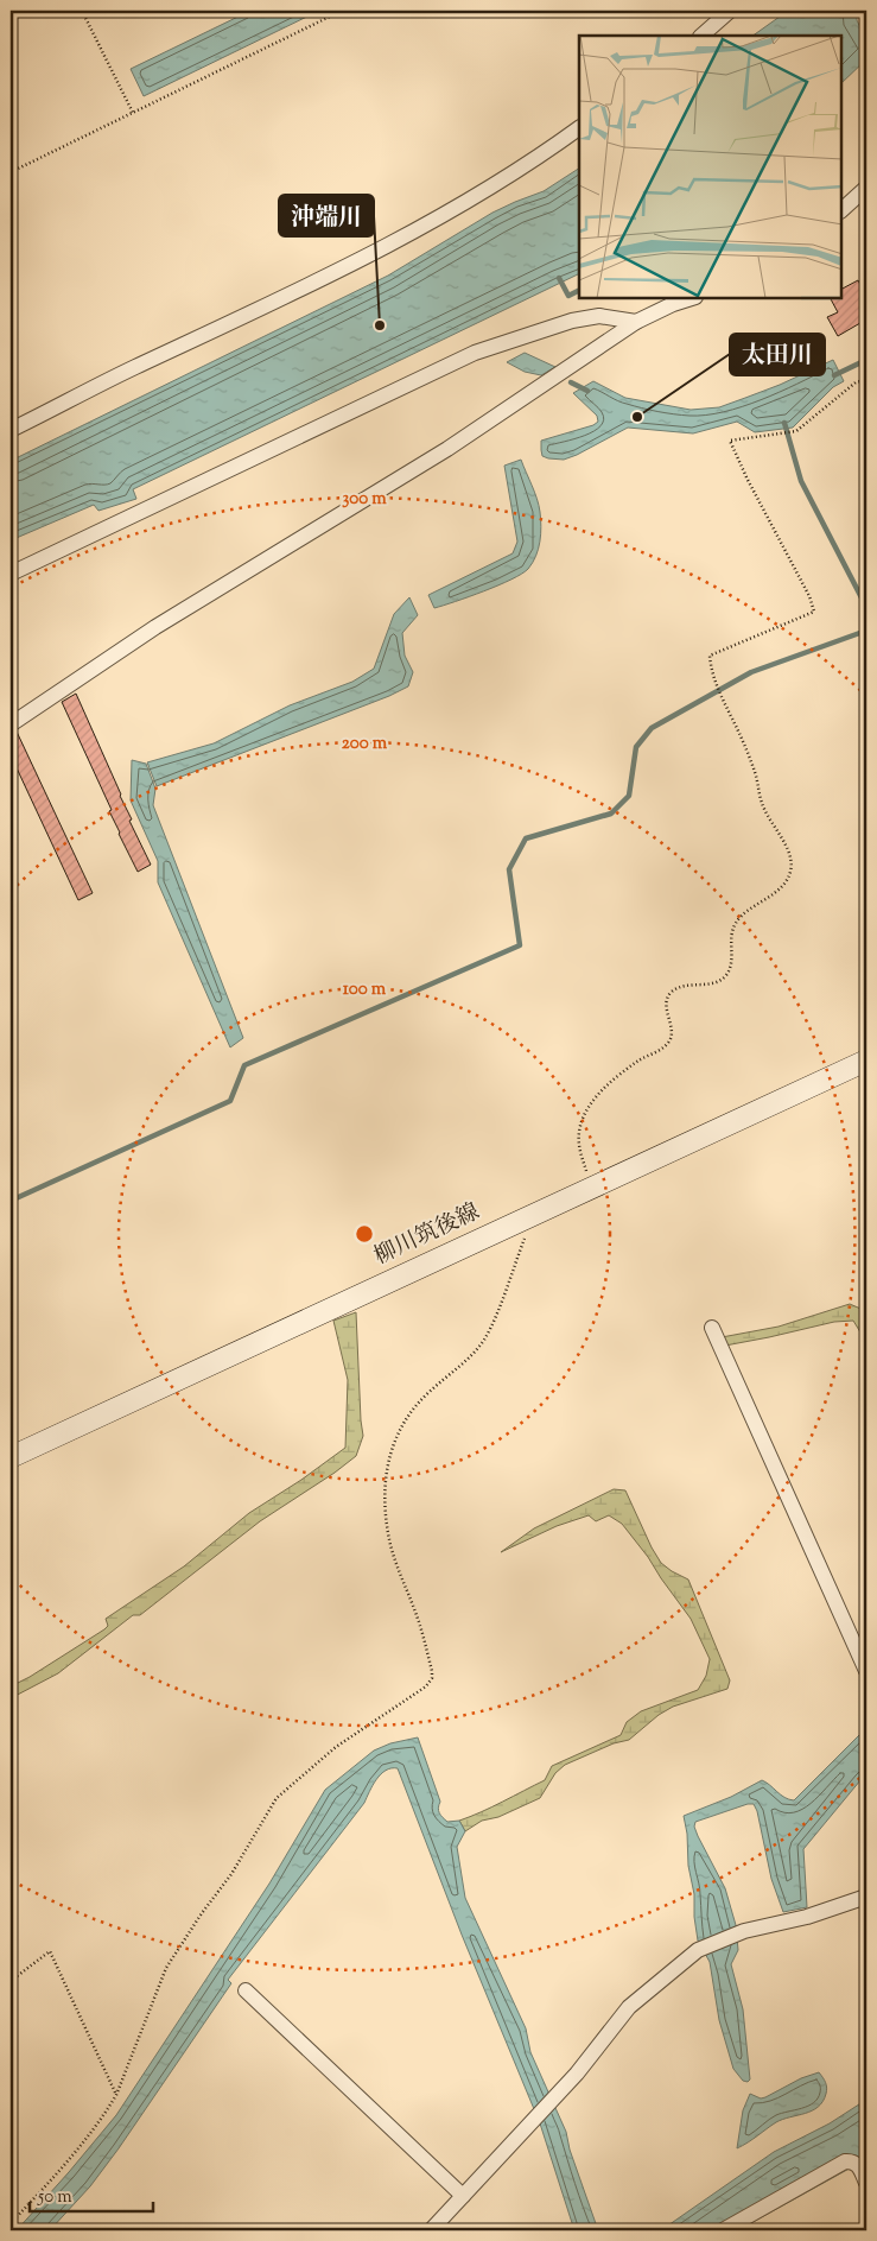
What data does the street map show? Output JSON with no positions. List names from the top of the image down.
{
  "streets": {
    "main road": ["柳川筑後線"]
  },
  "places": ["沖端川", "太田川"],
  "scale_bar": "50 m",
  "rings": ["300 m", "200 m", "100 m"]
}
